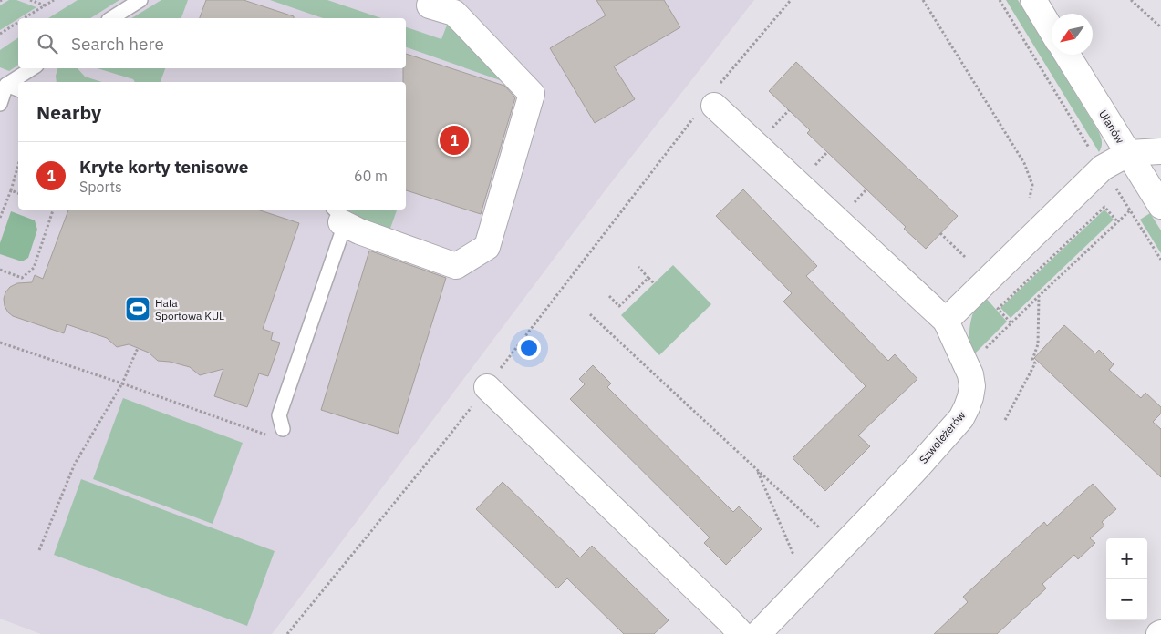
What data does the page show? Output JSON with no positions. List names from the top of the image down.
{
  "streets": {
    "street": ["Ułanów", "Szwoleżerów"]
  },
  "places": {
    "sports": ["Hala Sportowa KUL"]
  },
  "north": "bottom left",
  "page": {
    "search": "Search here",
    "heading": "Nearby",
    "pins": "1",
    "list": [
      {
        "mark": "1",
        "name": "Kryte korty tenisowe",
        "note": "Sports",
        "value": "60 m"
      }
    ],
    "map_buttons": ["+", "−"]
  }
}
